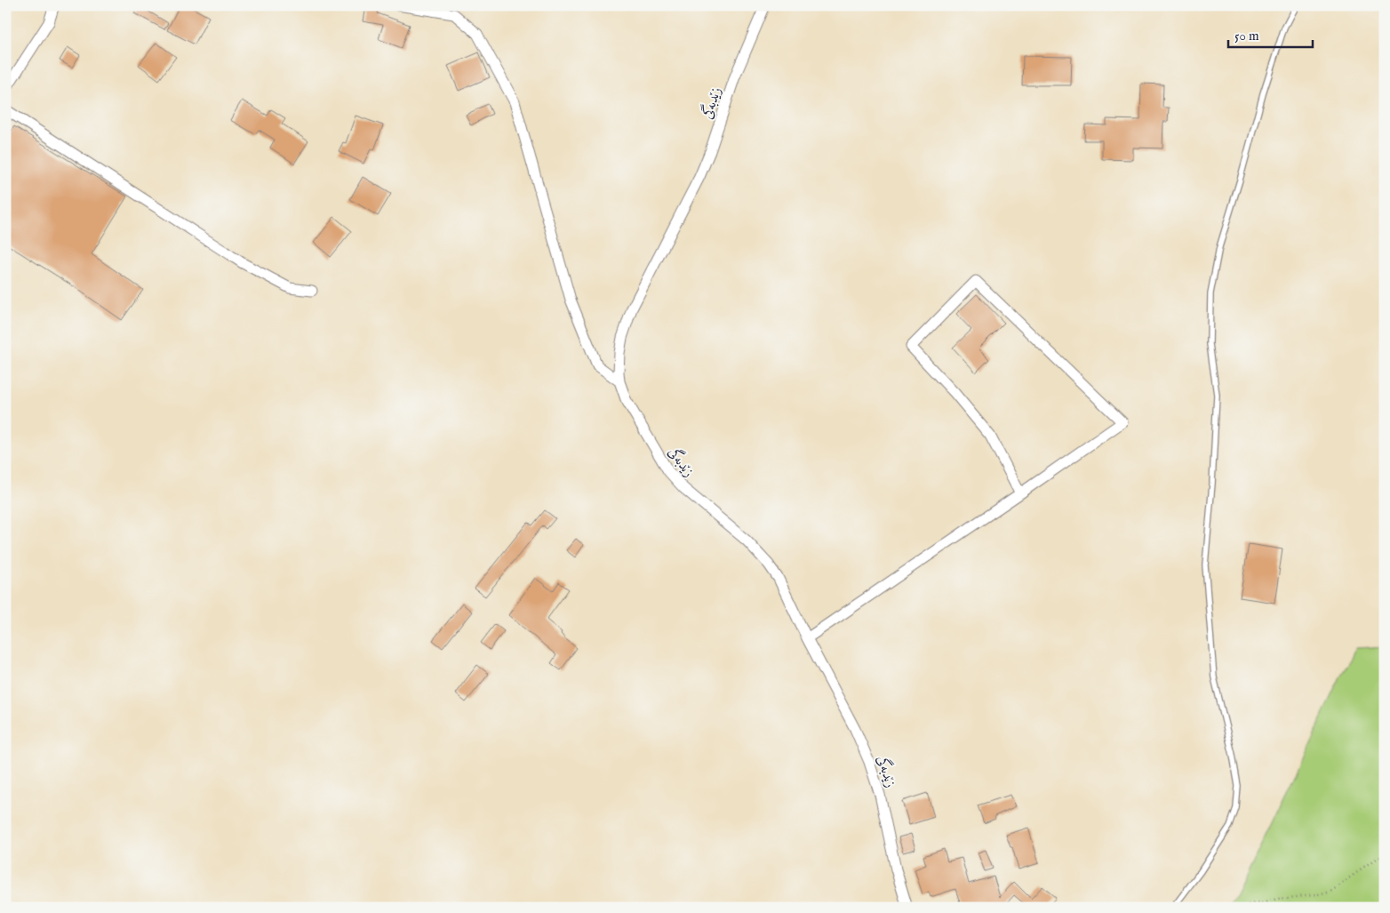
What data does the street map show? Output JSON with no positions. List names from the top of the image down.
{
  "streets": {
    "street": ["زێدبەگی"]
  },
  "scale_bar": "50 m"
}
